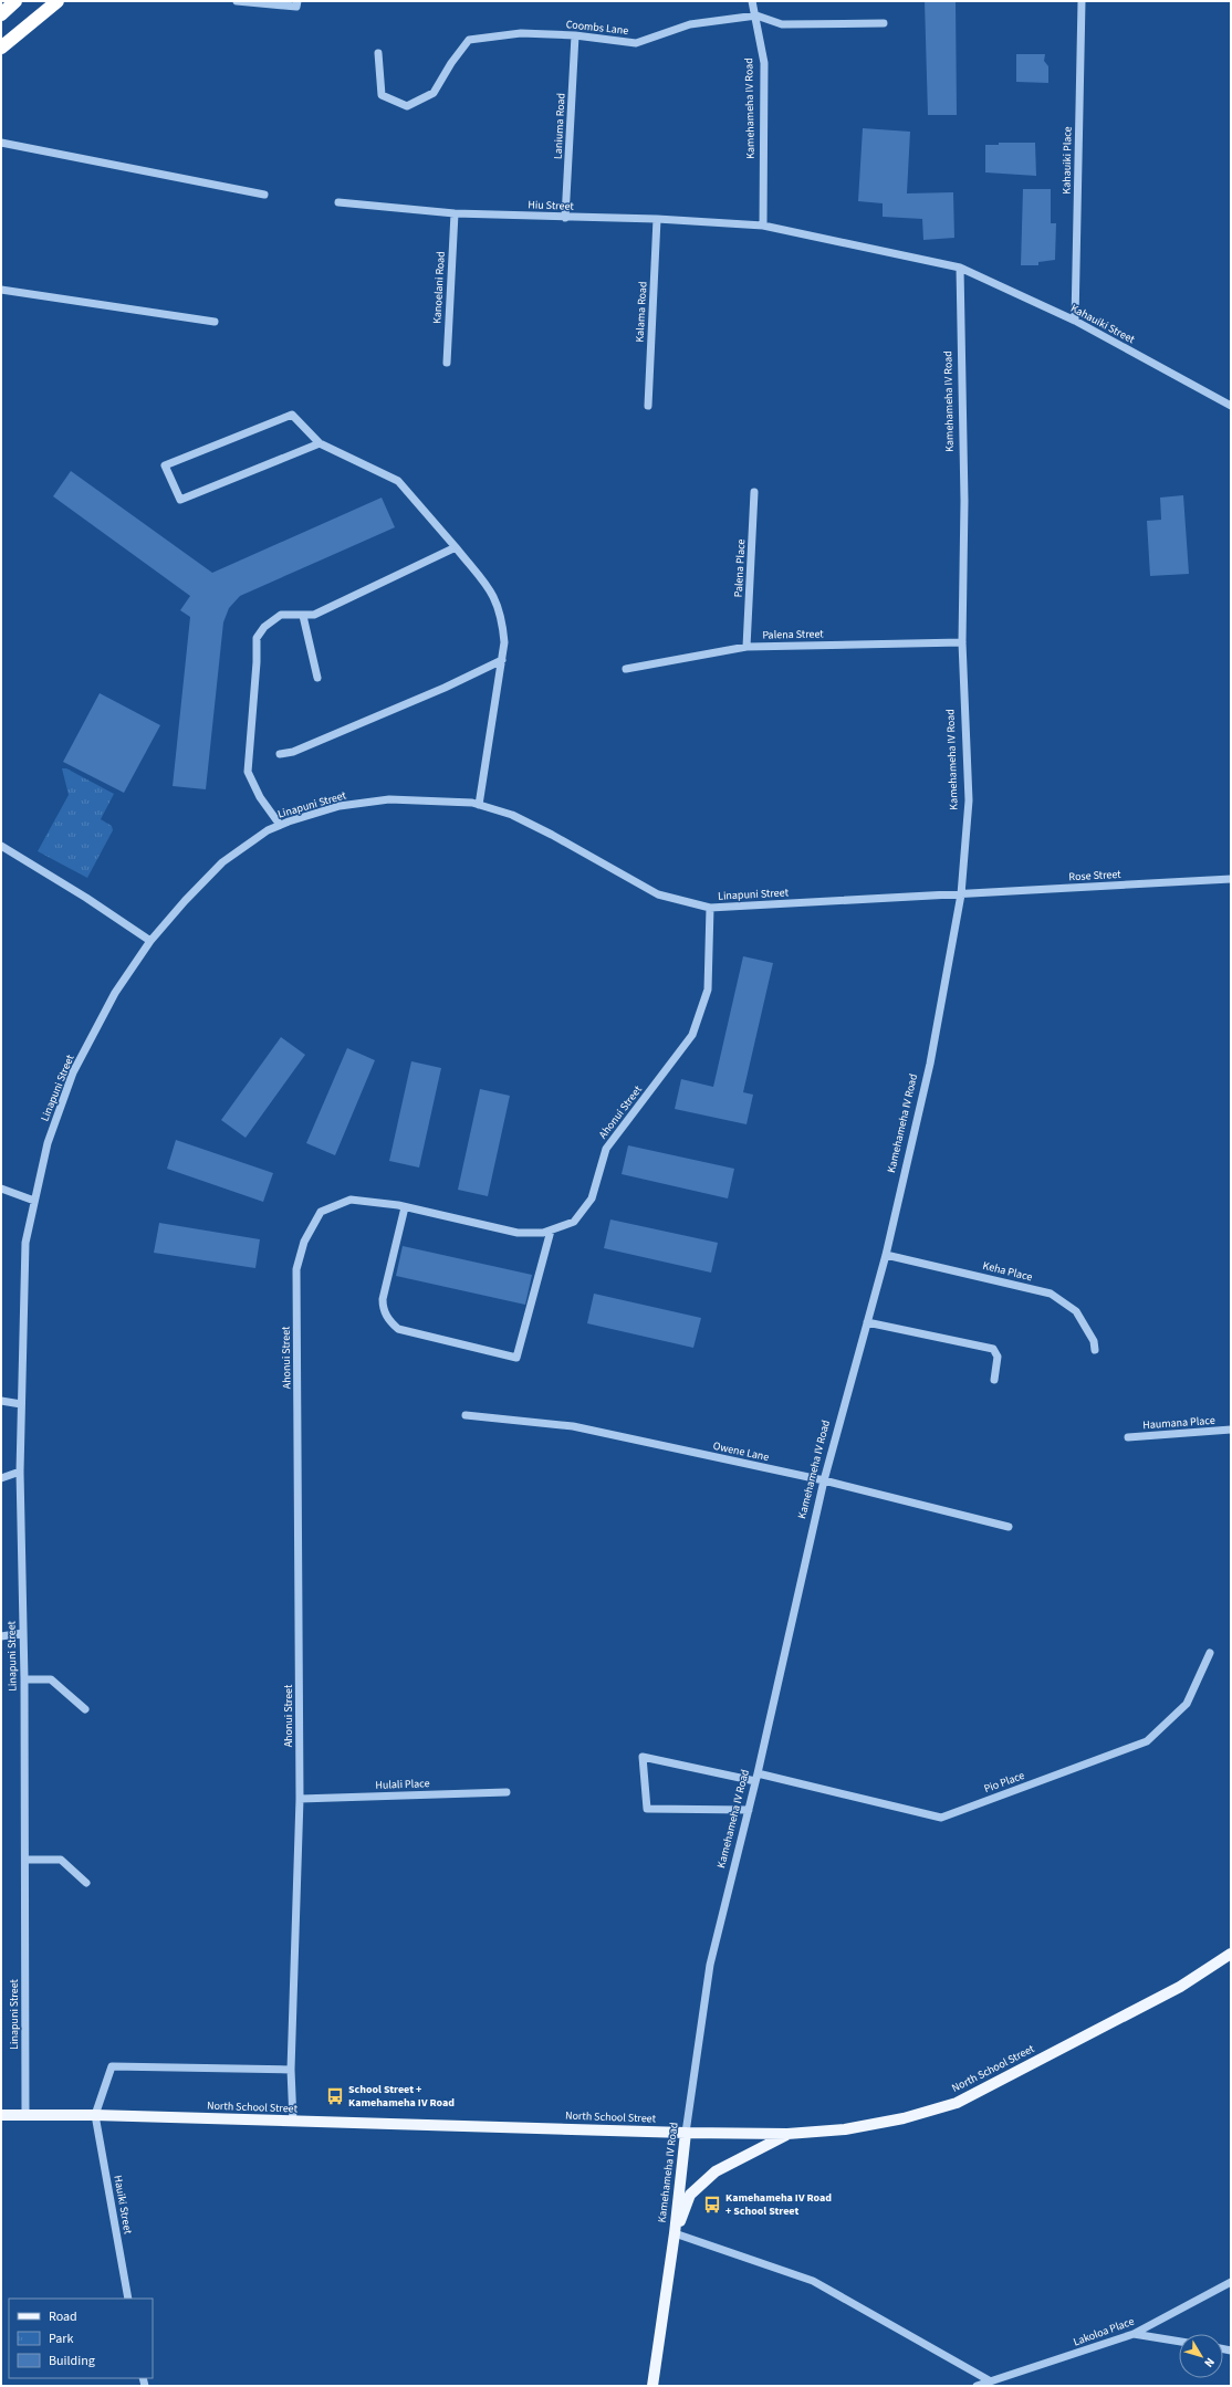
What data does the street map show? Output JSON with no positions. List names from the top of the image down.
{
  "streets": {
    "main road": ["Kamehameha IV Road", "North School Street"],
    "street": [
      "Coombs Lane",
      "Laniuma Road",
      "Kahauiki Place",
      "Hiu Street",
      "Kanoelani Road",
      "Kalama Road",
      "Kahauiki Street",
      "Palena Place",
      "Palena Street",
      "Linapuni Street",
      "Rose Street",
      "Ahonui Street",
      "Keha Place",
      "Haumana Place",
      "Owene Lane",
      "Pio Place",
      "Hulali Place",
      "Hauiki Street",
      "Lakoloa Place"
    ]
  },
  "crossings": [
    ["Coombs Lane", "Kamehameha IV Road"],
    ["Coombs Lane", "Laniuma Road"],
    ["Kamehameha IV Road", "Hiu Street"],
    ["Kamehameha IV Road", "Kahauiki Street"],
    ["Kamehameha IV Road", "Palena Street"],
    ["Kamehameha IV Road", "Linapuni Street"],
    ["Kamehameha IV Road", "Rose Street"],
    ["Kamehameha IV Road", "Keha Place"],
    ["Kamehameha IV Road", "Owene Lane"],
    ["Kamehameha IV Road", "Pio Place"],
    ["Kamehameha IV Road", "North School Street"],
    ["Laniuma Road", "Hiu Street"],
    ["Kahauiki Place", "Kahauiki Street"],
    ["Hiu Street", "Kanoelani Road"],
    ["Hiu Street", "Kalama Road"],
    ["Palena Place", "Palena Street"],
    ["Linapuni Street", "Rose Street"],
    ["Linapuni Street", "Ahonui Street"],
    ["Linapuni Street", "North School Street"],
    ["Ahonui Street", "Hulali Place"],
    ["Ahonui Street", "North School Street"],
    ["North School Street", "Hauiki Street"]
  ],
  "places": {
    "bus stop": ["School Street + Kamehameha IV Road", "Kamehameha IV Road + School Street"]
  },
  "legend": ["Road", "Park", "Building"],
  "north": "bottom right"
}
